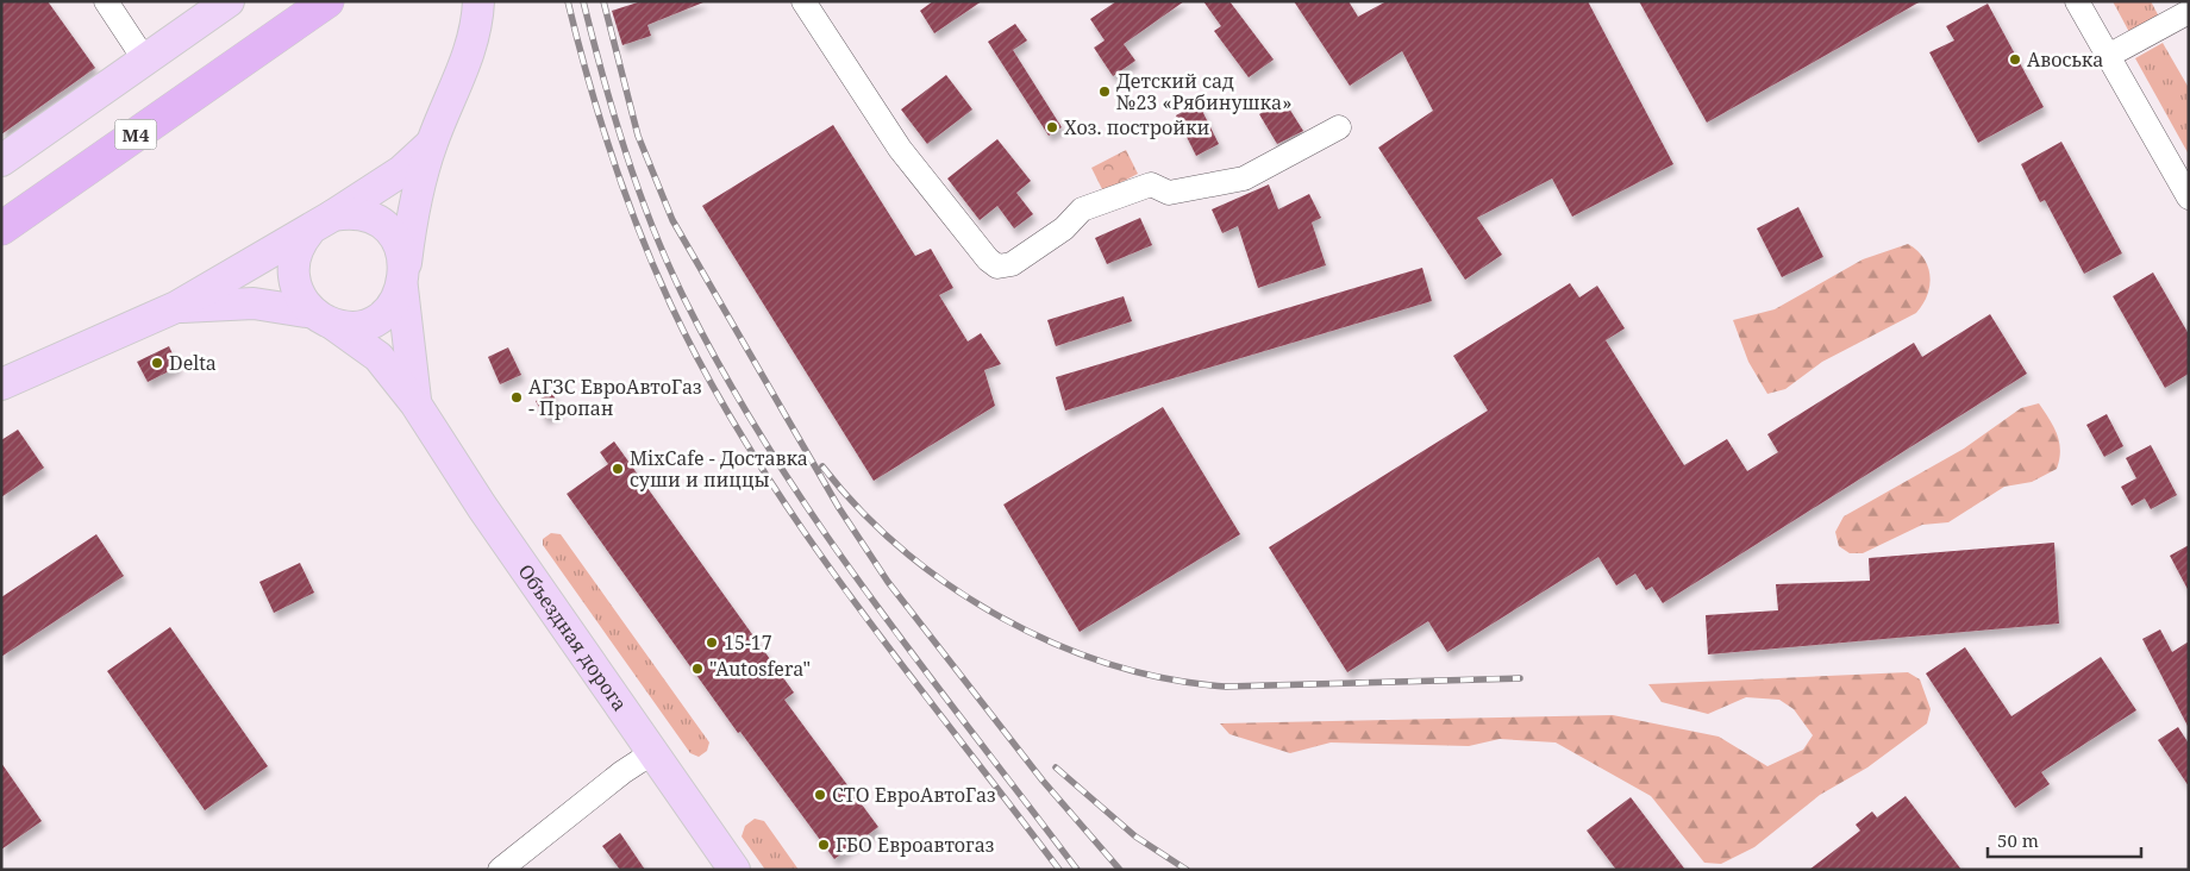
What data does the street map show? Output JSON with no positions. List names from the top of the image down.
{
  "streets": {
    "highway": ["M4"],
    "main road": ["Объездная дорога"]
  },
  "places": [
    "Авоська",
    "Детский сад №23 «Рябинушка»",
    "Хоз. постройки",
    "Delta",
    "АГЗС ЕвроАвтоГаз - Пропан",
    "MixCafe - Доставка суши и пиццы",
    "15-17",
    "\"Autosfera\"",
    "СТО ЕвроАвтоГаз",
    "ГБО Евроавтогаз"
  ],
  "scale_bar": "50 m"
}
